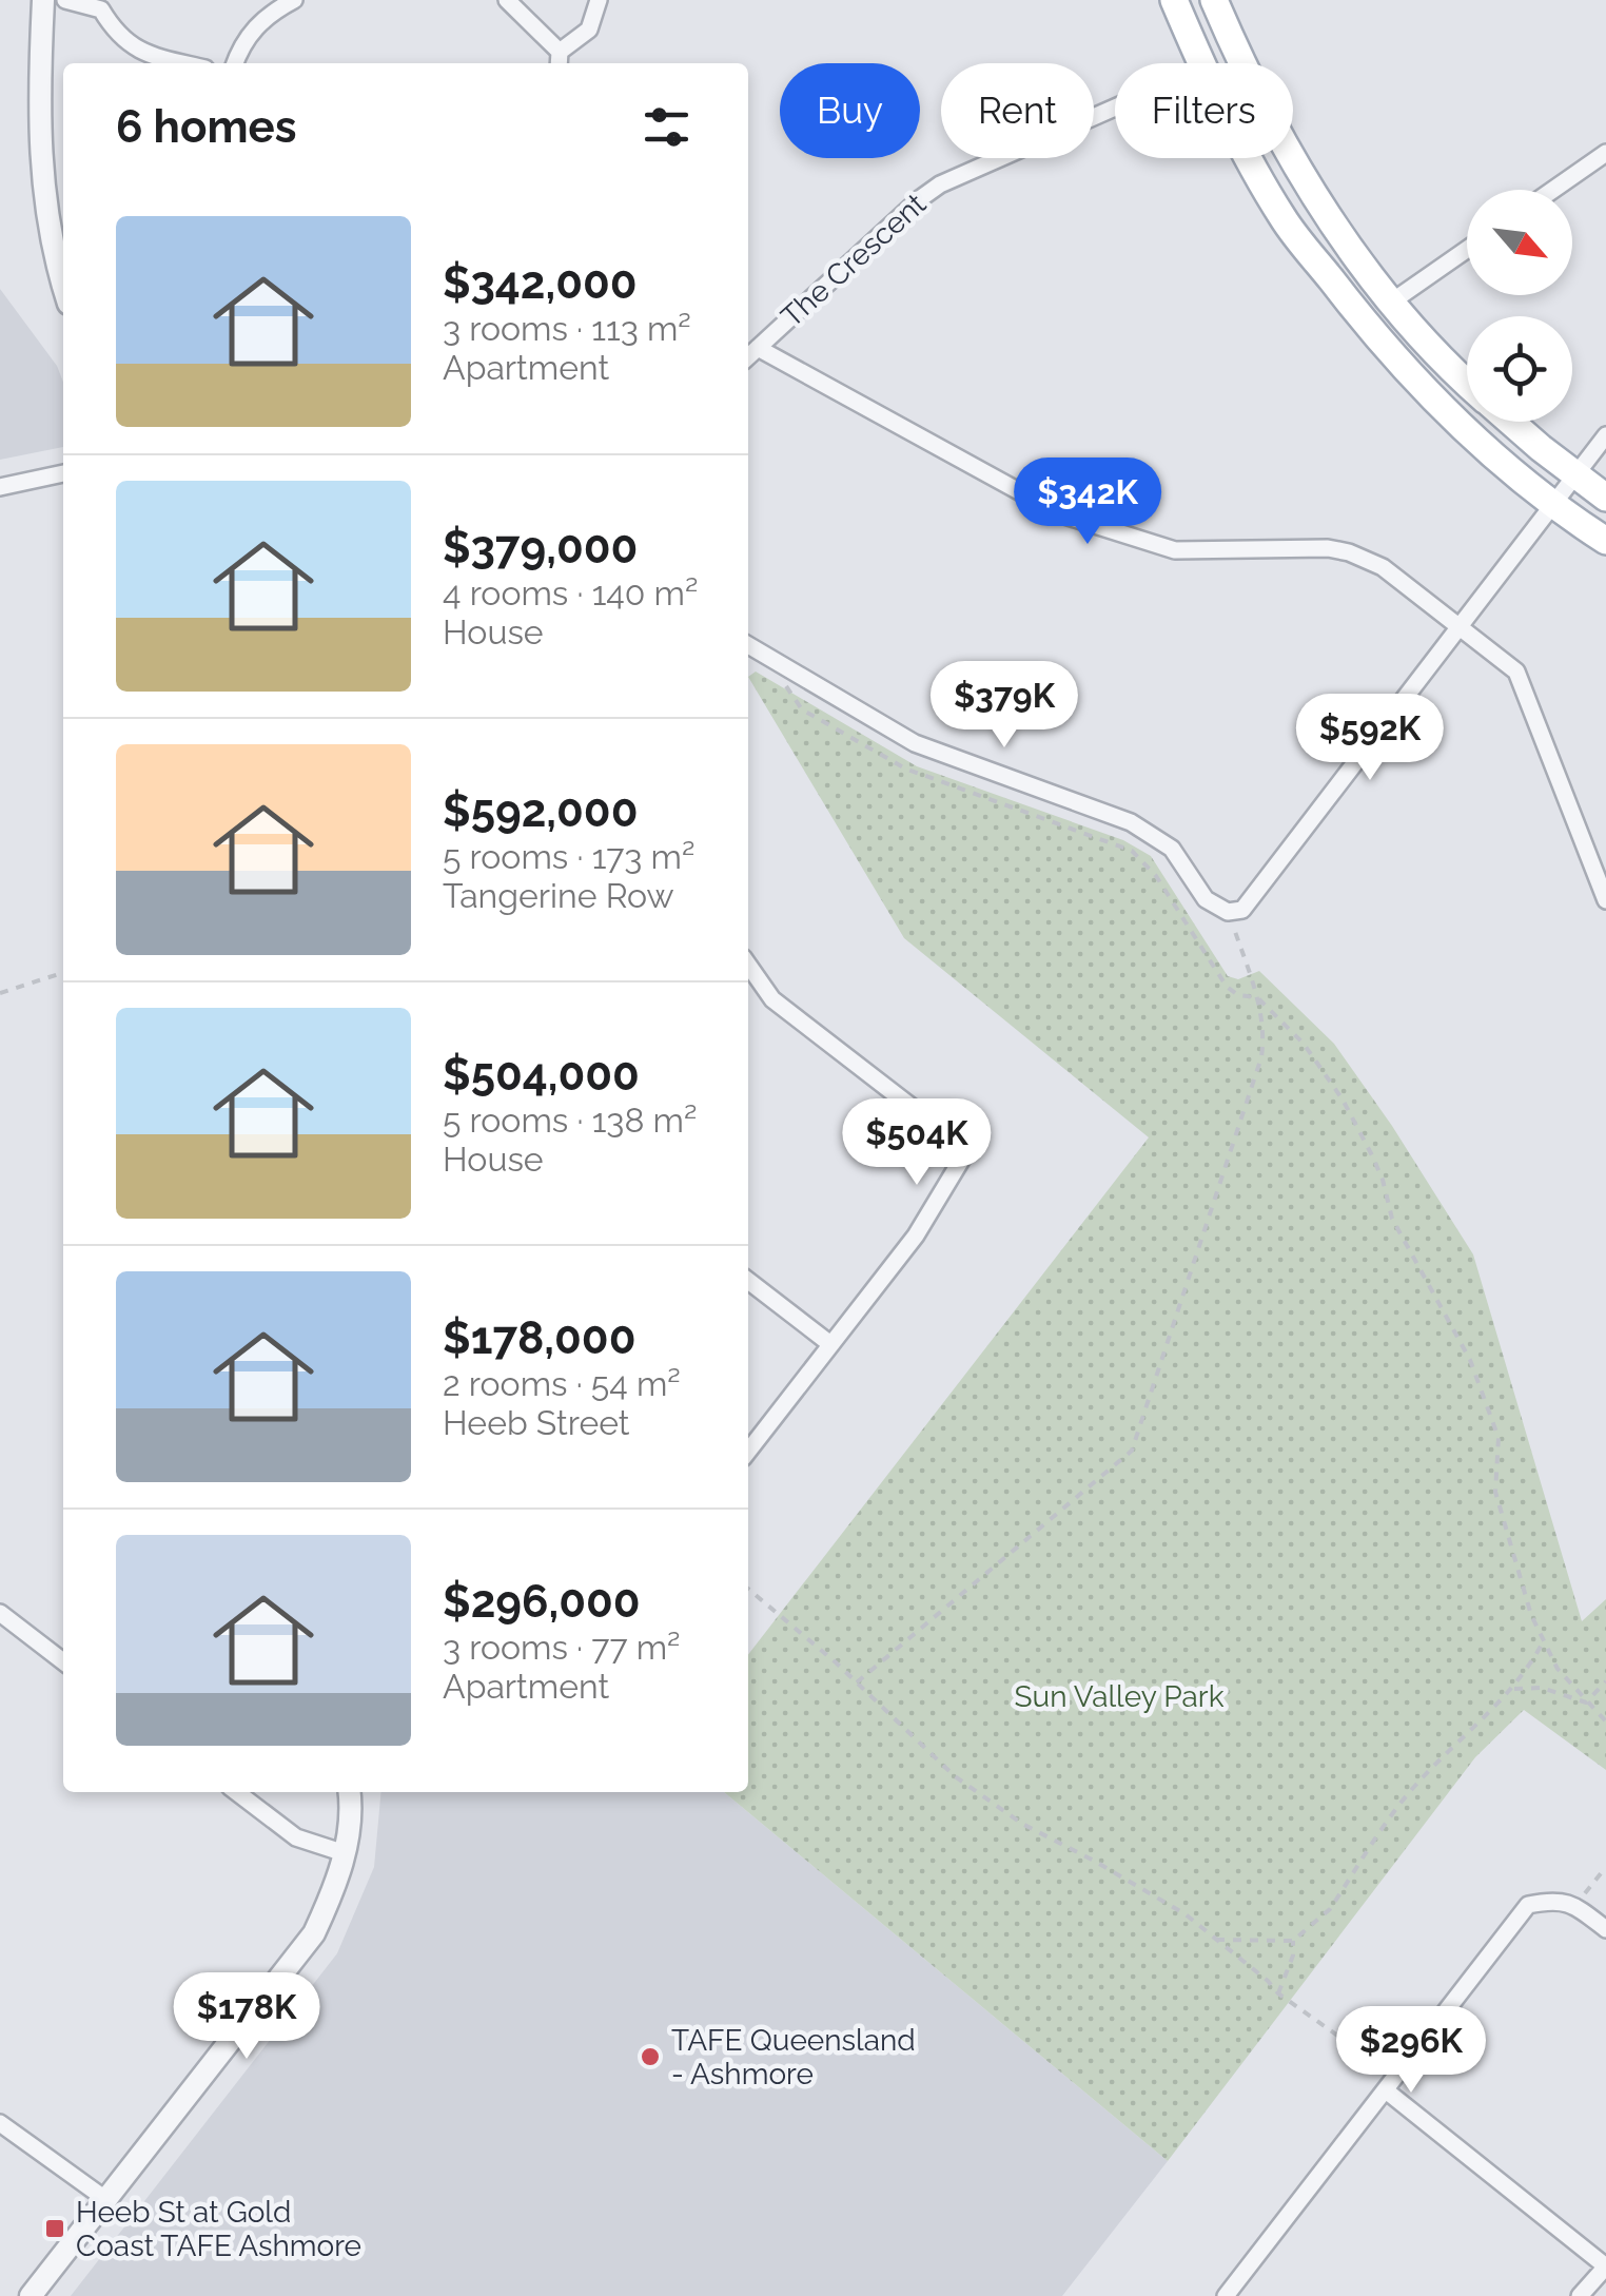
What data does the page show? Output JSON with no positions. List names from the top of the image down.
{
  "streets": {
    "street": ["The Crescent"]
  },
  "parks": ["Sun Valley Park"],
  "places": {
    "other": ["TAFE Queensland - Ashmore"],
    "transit": ["Heeb St at Gold Coast TAFE Ashmore"]
  },
  "north": "bottom right",
  "page": {
    "chip": ["Buy", "Rent", "Filters"],
    "heading": "6 homes",
    "list": [
      {
        "name": "$342,000",
        "note": "3 rooms · 113 m² · Apartment"
      },
      {
        "name": "$379,000",
        "note": "4 rooms · 140 m² · House"
      },
      {
        "name": "$592,000",
        "note": "5 rooms · 173 m² · Tangerine Row"
      },
      {
        "name": "$504,000",
        "note": "5 rooms · 138 m² · House"
      },
      {
        "name": "$178,000",
        "note": "2 rooms · 54 m² · Heeb Street"
      },
      {
        "name": "$296,000",
        "note": "3 rooms · 77 m² · Apartment"
      }
    ],
    "price": [
      "$342K",
      "$379K",
      "$592K",
      "$504K",
      "$178K",
      "$296K"
    ]
  }
}
